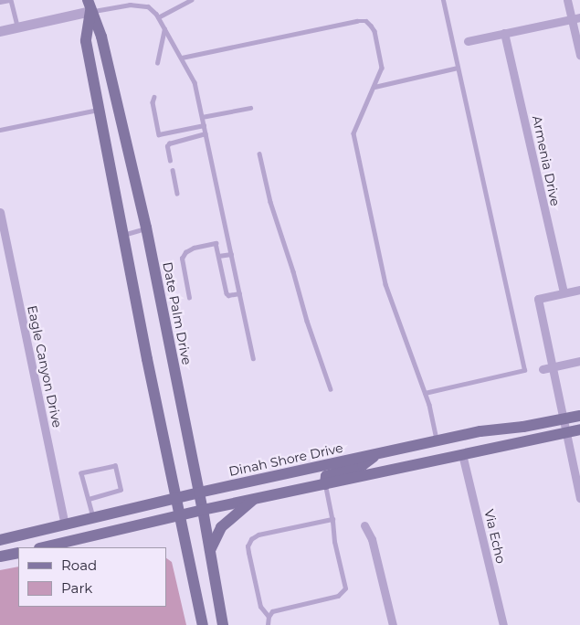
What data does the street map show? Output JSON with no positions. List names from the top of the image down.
{
  "streets": {
    "main road": ["Date Palm Drive", "Dinah Shore Drive"],
    "street": ["Armenia Drive", "Eagle Canyon Drive", "Via Echo"]
  },
  "crossings": [
    ["Date Palm Drive", "Dinah Shore Drive"],
    ["Eagle Canyon Drive", "Dinah Shore Drive"]
  ],
  "legend": ["Road", "Park"]
}
